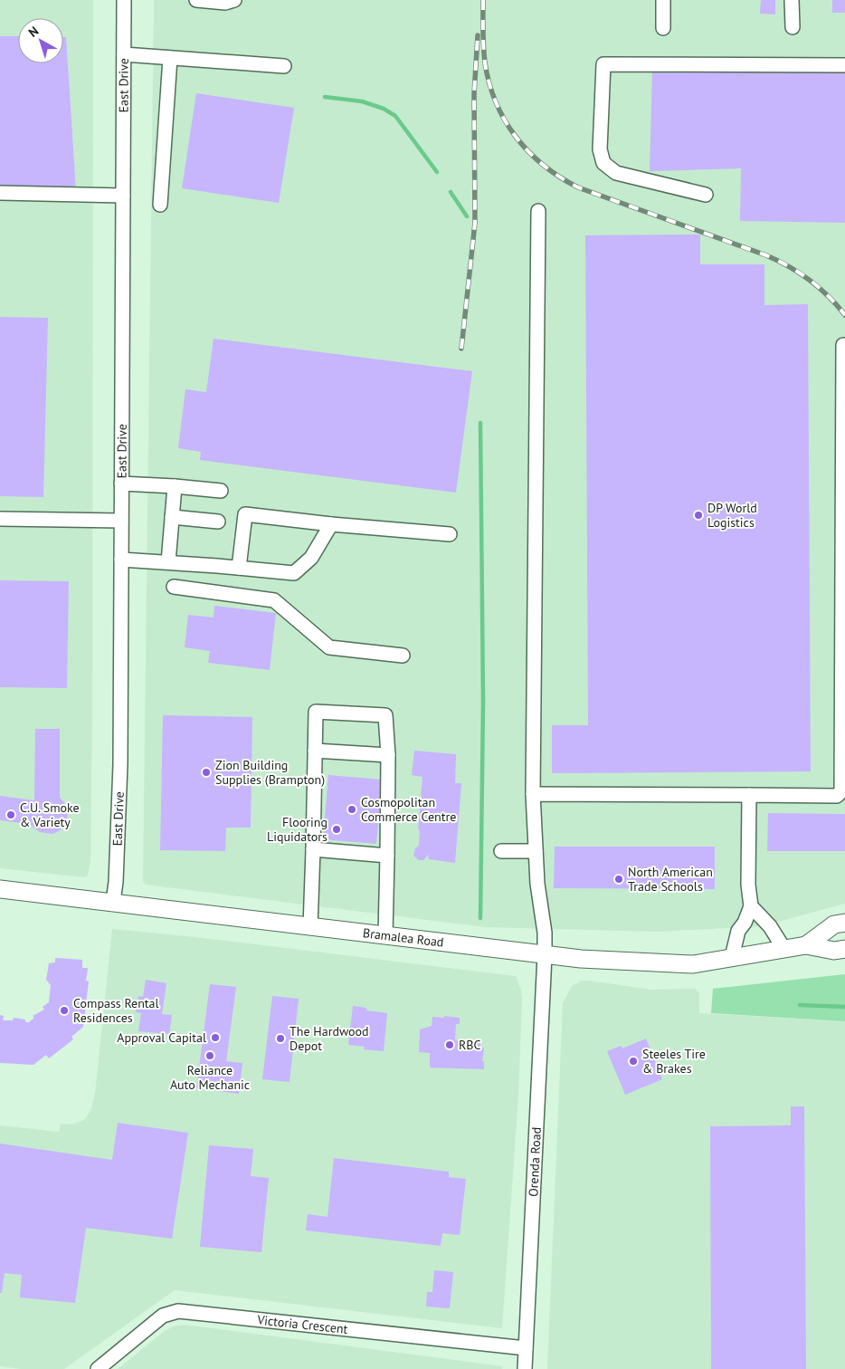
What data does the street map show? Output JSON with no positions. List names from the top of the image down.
{
  "streets": {
    "main road": ["Bramalea Road"],
    "street": ["East Drive", "Orenda Road", "Victoria Crescent"]
  },
  "crossings": [
    ["East Drive", "Bramalea Road"],
    ["Bramalea Road", "Orenda Road"],
    ["Orenda Road", "Victoria Crescent"]
  ],
  "places": [
    "DP World Logistics",
    "Zion Building Supplies (Brampton)",
    "Cosmopolitan Commerce Centre",
    "C.U. Smoke & Variety",
    "Flooring Liquidators",
    "North American Trade Schools",
    "Compass Rental Residences",
    "Approval Capital",
    "The Hardwood Depot",
    "RBC",
    "Reliance Auto Mechanic",
    "Steeles Tire & Brakes"
  ],
  "north": "top left"
}
